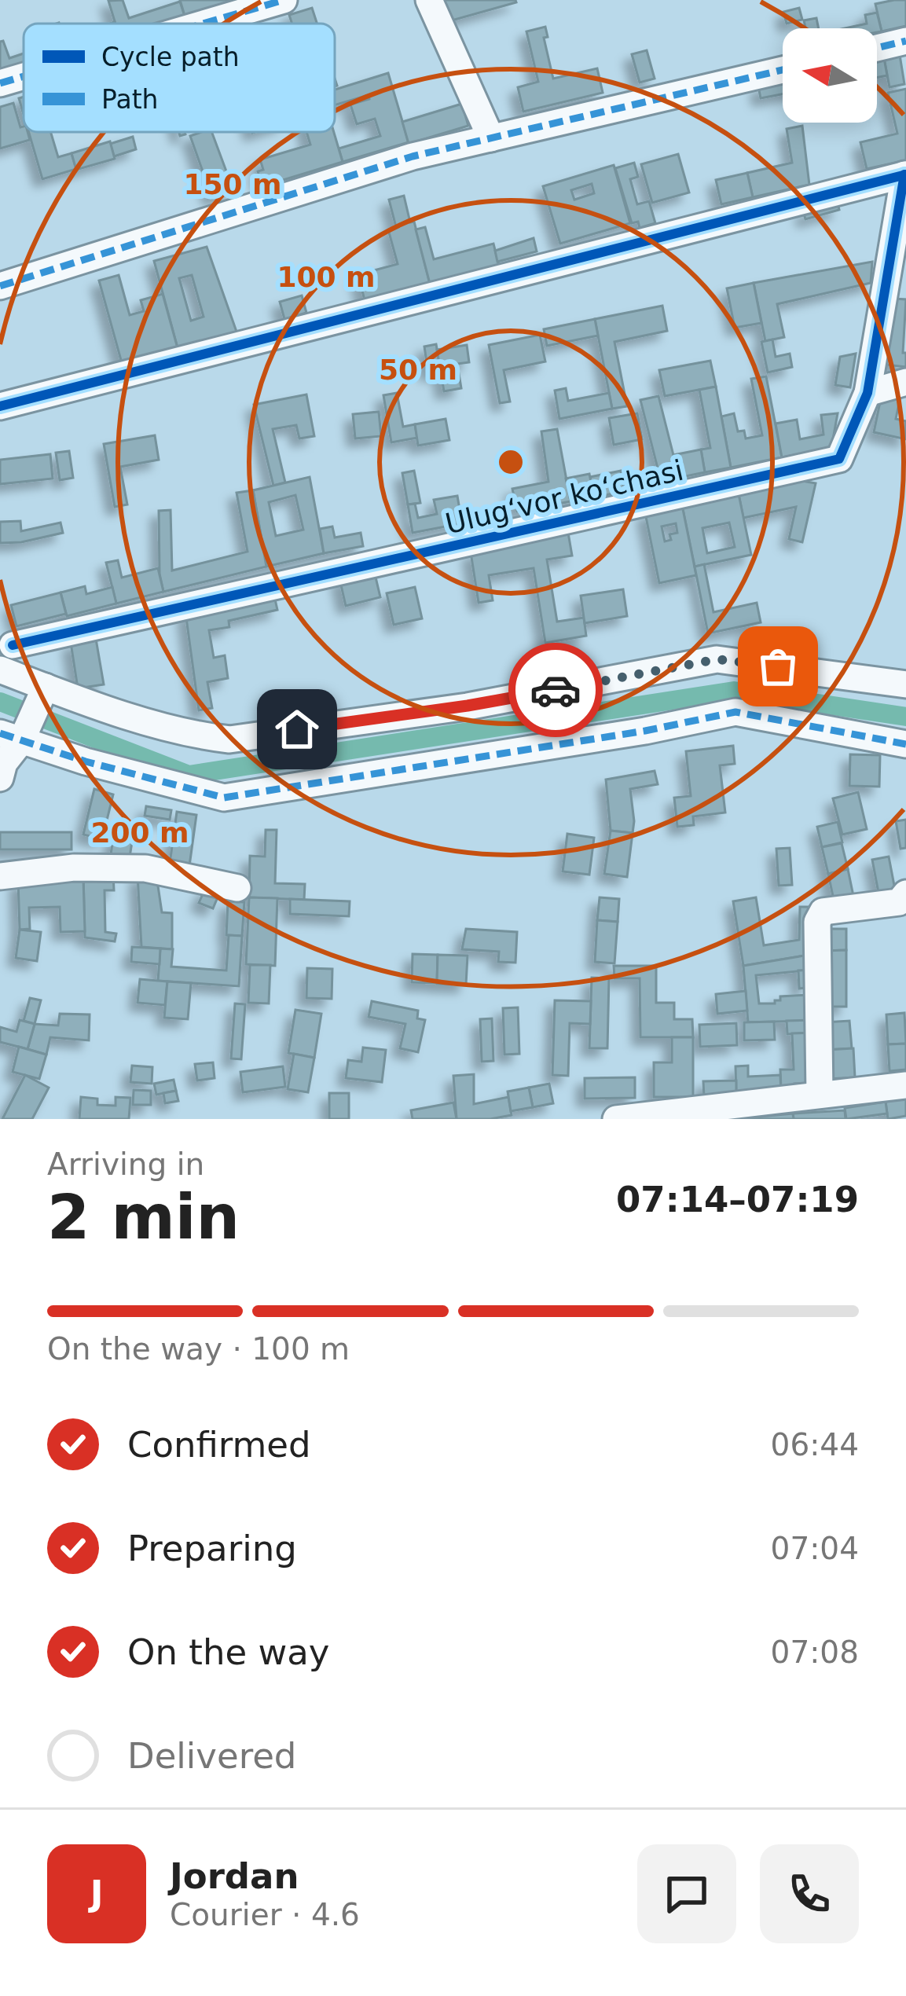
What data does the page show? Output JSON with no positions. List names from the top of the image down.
{
  "streets": {
    "street": ["Ulugʻvor koʻchasi"]
  },
  "legend": ["Cycle path", "Path"],
  "north": "left",
  "page": {
    "heading": ["2 min", "Arriving in", "07:14–07:19"],
    "panel": ["Jordan", "Courier · 4.6"],
    "bar": "On the way · 100 m",
    "list": [
      ["Confirmed", "06:44"],
      ["Preparing", "07:04"],
      ["On the way", "07:08"],
      "Delivered"
    ],
    "round": "J"
  },
  "rings": [
    "150 m",
    "100 m",
    "50 m",
    "200 m"
  ]
}
